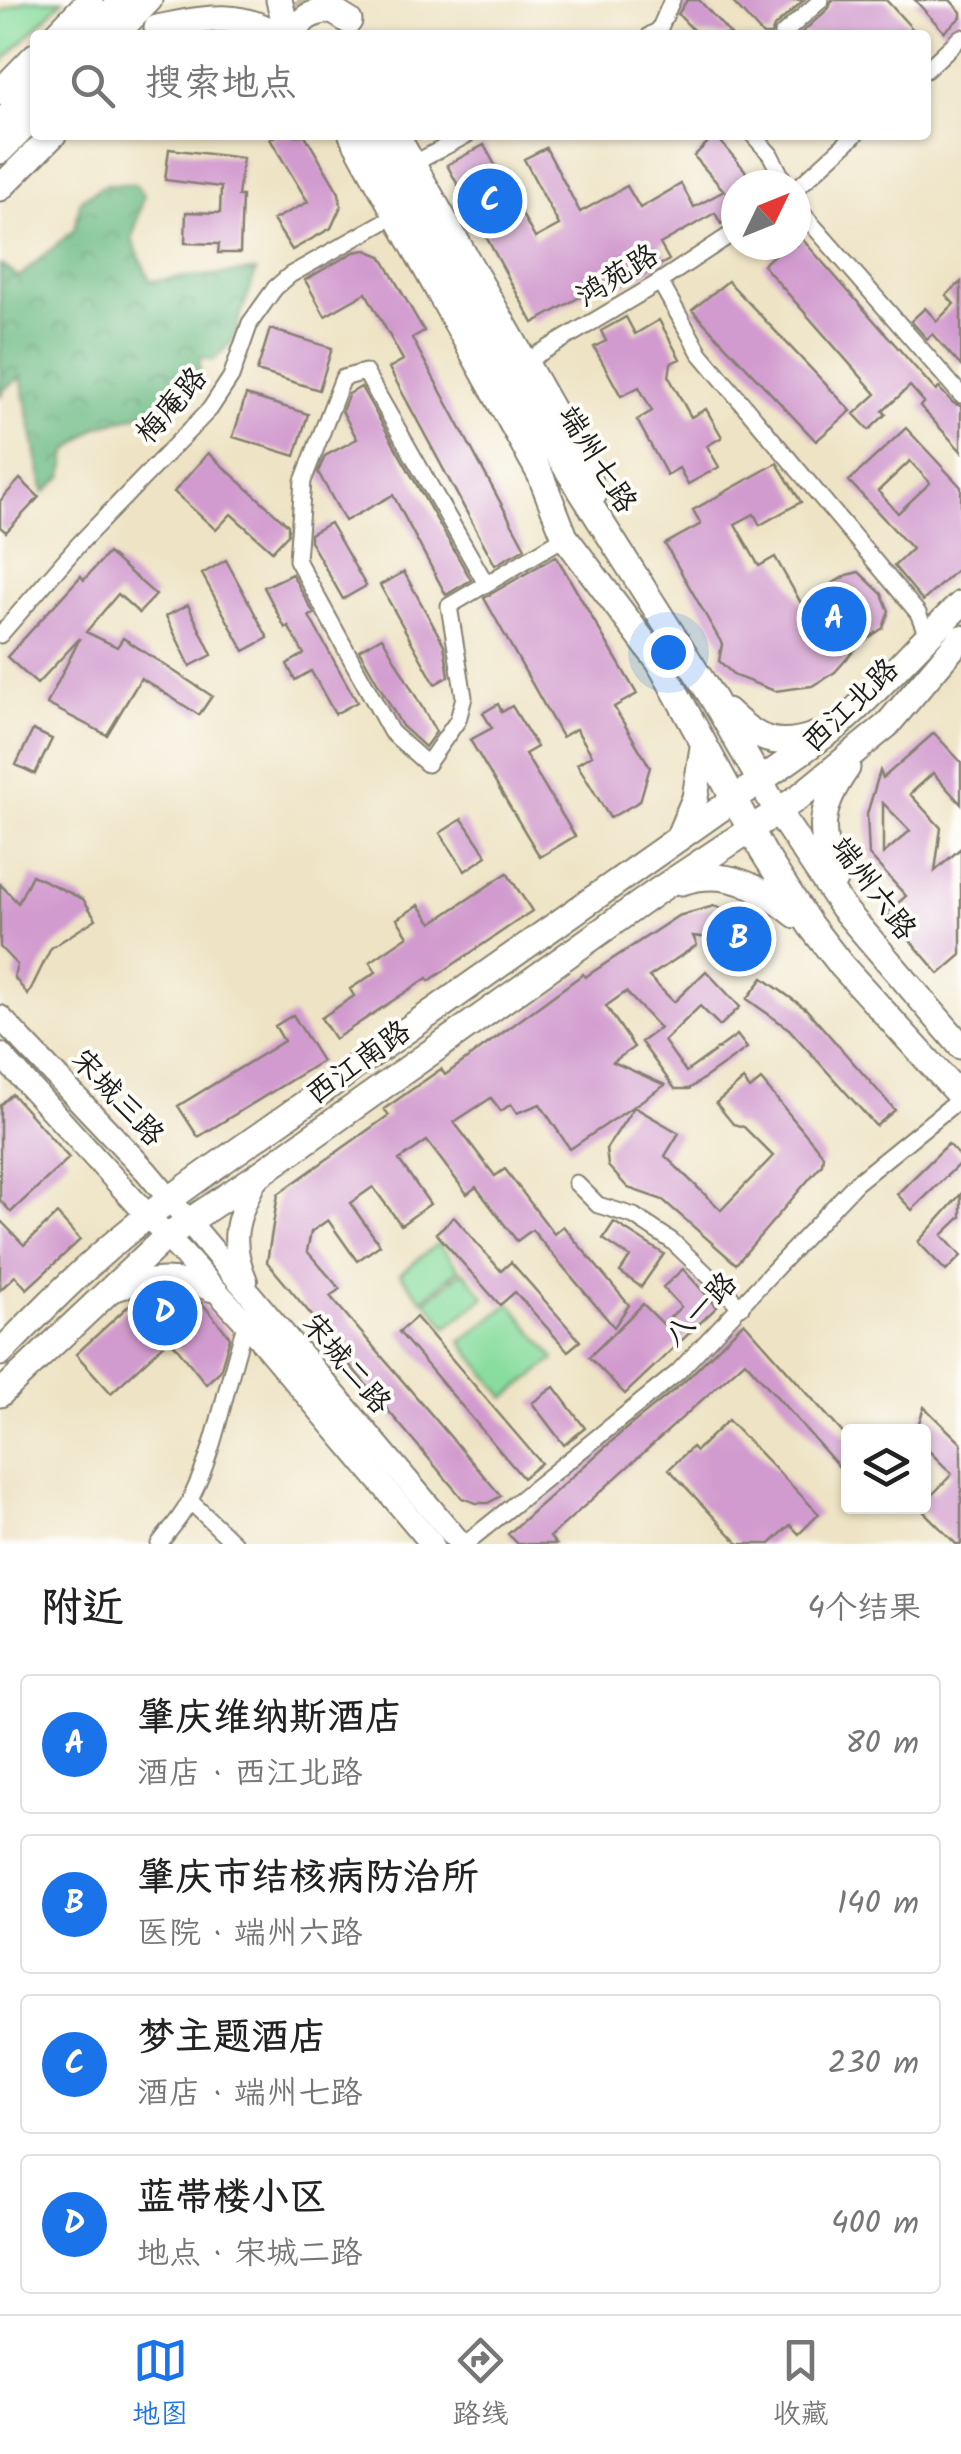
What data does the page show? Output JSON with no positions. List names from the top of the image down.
{
  "streets": {
    "main road": [
      "端州七路",
      "西江北路",
      "端州六路",
      "西江南路",
      "宋城三路",
      "宋城二路"
    ],
    "street": ["鸿苑路", "梅庵路", "八一路"]
  },
  "crossings": [
    ["端州七路", "西江北路"],
    ["端州七路", "端州六路"],
    ["端州七路", "西江南路"],
    ["西江北路", "端州六路"],
    ["西江北路", "西江南路"],
    ["端州六路", "西江南路"],
    ["西江南路", "宋城三路"],
    ["西江南路", "宋城二路"],
    ["宋城三路", "宋城二路"],
    ["八一路", "宋城二路"]
  ],
  "north": "top right",
  "page": {
    "search": "搜索地点",
    "pins": [
      "C",
      "A",
      "B",
      "D"
    ],
    "heading": ["附近", "4个结果"],
    "list": [
      {
        "mark": "A",
        "name": "肇庆维纳斯酒店",
        "note": "酒店 · 西江北路",
        "value": "80 m"
      },
      {
        "mark": "B",
        "name": "肇庆市结核病防治所",
        "note": "医院 · 端州六路",
        "value": "140 m"
      },
      {
        "mark": "C",
        "name": "梦主题酒店",
        "note": "酒店 · 端州七路",
        "value": "230 m"
      },
      {
        "mark": "D",
        "name": "蓝带楼小区",
        "note": "地点 · 宋城二路",
        "value": "400 m"
      }
    ],
    "nav": ["地图", "路线", "收藏"]
  }
}
